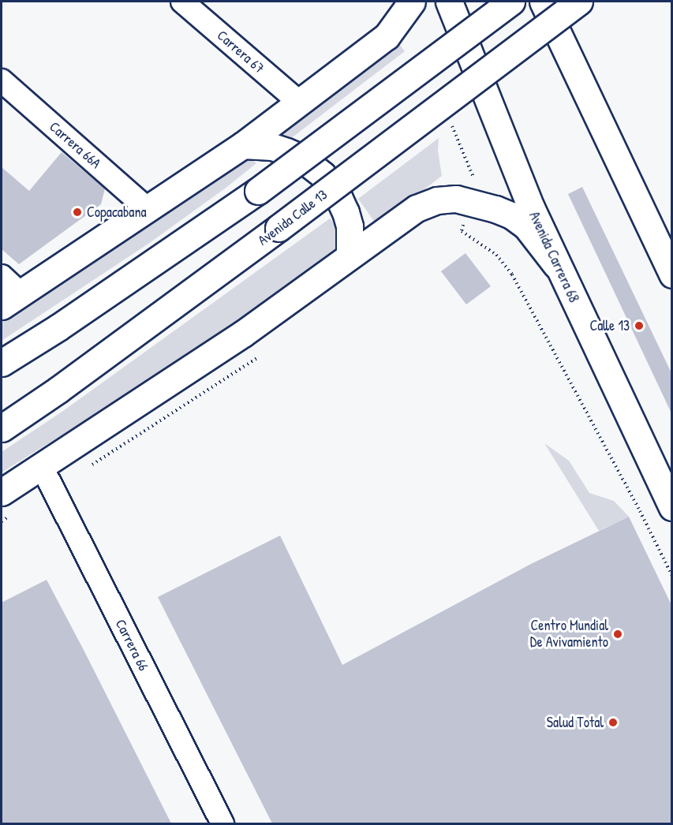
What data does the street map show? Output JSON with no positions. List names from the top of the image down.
{
  "streets": {
    "main road": ["Avenida Calle 13", "Avenida Carrera 68"],
    "street": ["Carrera 67", "Carrera 66A", "Carrera 66"]
  },
  "places": [
    "Copacabana",
    "Calle 13",
    "Centro Mundial De Avivamiento",
    "Salud Total"
  ]
}
